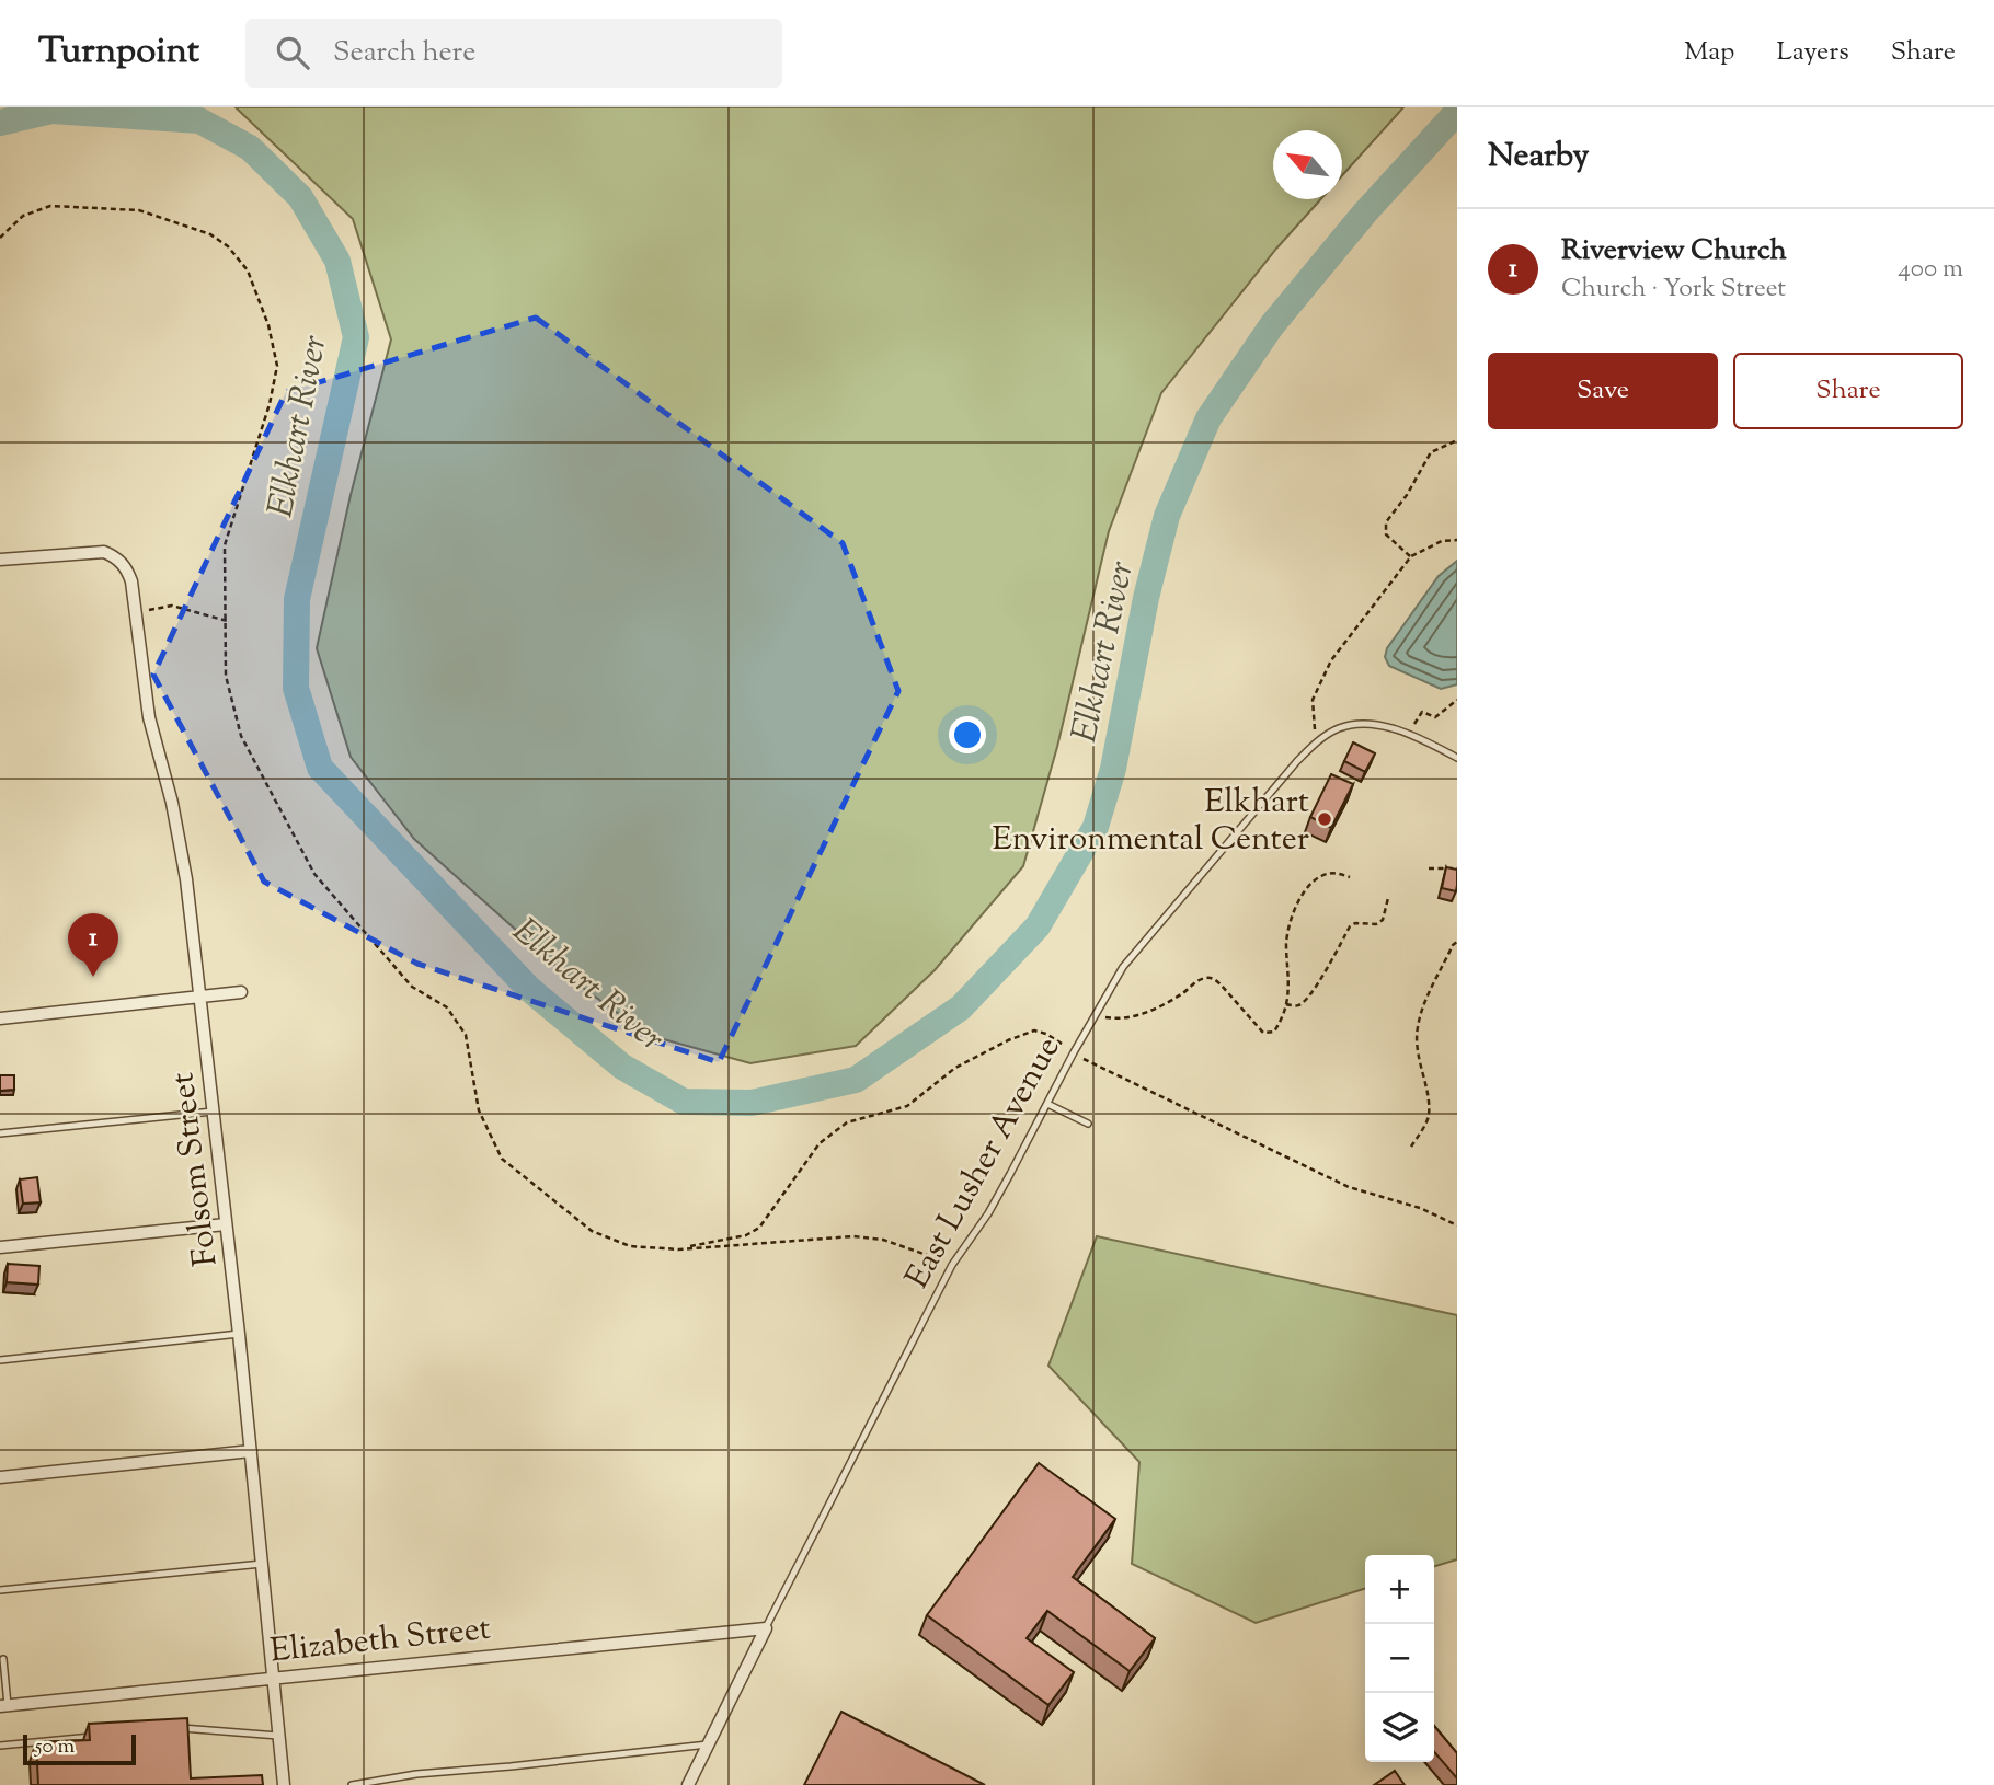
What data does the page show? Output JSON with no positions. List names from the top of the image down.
{
  "streets": {
    "street": ["East Lusher Avenue", "Folsom Street", "Elizabeth Street"]
  },
  "crossings": [
    ["East Lusher Avenue", "Elizabeth Street"],
    ["Folsom Street", "Elizabeth Street"]
  ],
  "water": ["Elkhart River"],
  "places": ["Elkhart Environmental Center"],
  "scale_bar": "50 m",
  "north": "top left",
  "page": {
    "header": "Turnpoint",
    "search": "Search here",
    "nav": ["Map", "Layers", "Share"],
    "heading": "Nearby",
    "list": [
      {
        "mark": "1",
        "name": "Riverview Church",
        "note": "Church · York Street",
        "value": "400 m"
      }
    ],
    "buttons": ["Save", "Share"],
    "pins": "1",
    "map_buttons": ["+", "−"],
    "scale": "50 m"
  }
}
